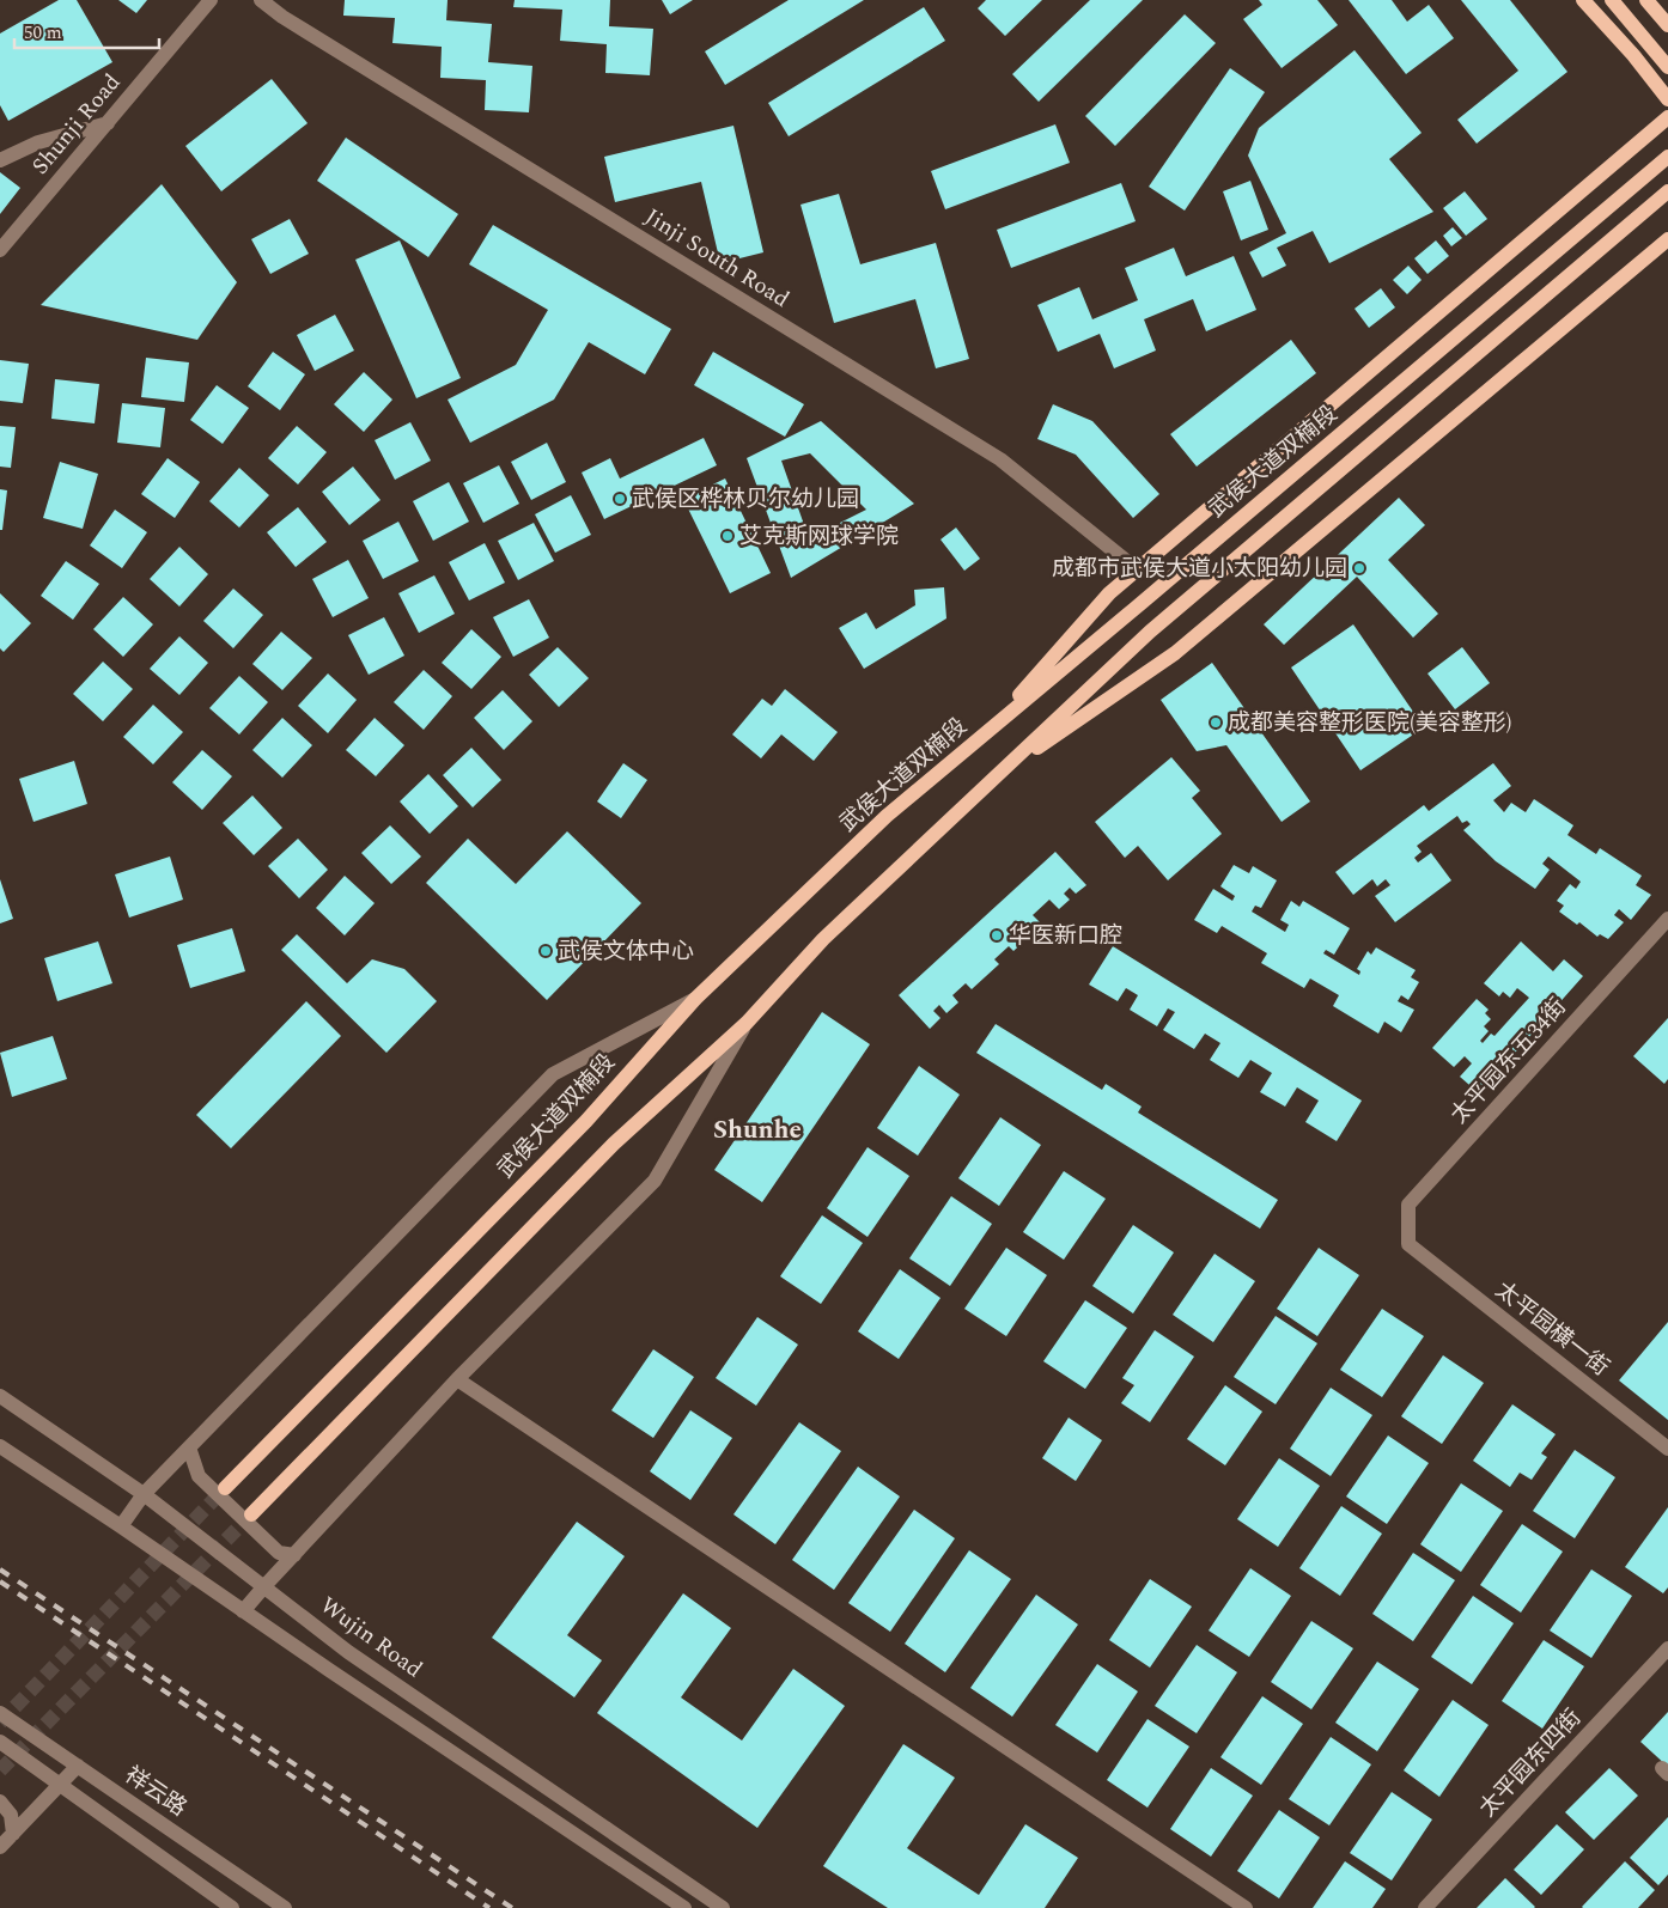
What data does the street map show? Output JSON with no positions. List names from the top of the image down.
{
  "streets": {
    "main road": ["武侯大道双楠段"],
    "street": [
      "Shunji Road",
      "Jinji South Road",
      "太平园东五34街",
      "太平园横一街",
      "Wujin Road",
      "太平园东四街",
      "祥云路"
    ]
  },
  "crossings": [
    ["太平园东五34街", "太平园横一街"]
  ],
  "districts": ["Shunhe"],
  "places": [
    "武侯区桦林贝尔幼儿园",
    "艾克斯网球学院",
    "成都市武侯大道小太阳幼儿园",
    "成都美容整形医院(美容整形)",
    "华医新口腔",
    "武侯文体中心"
  ],
  "scale_bar": "50 m"
}
